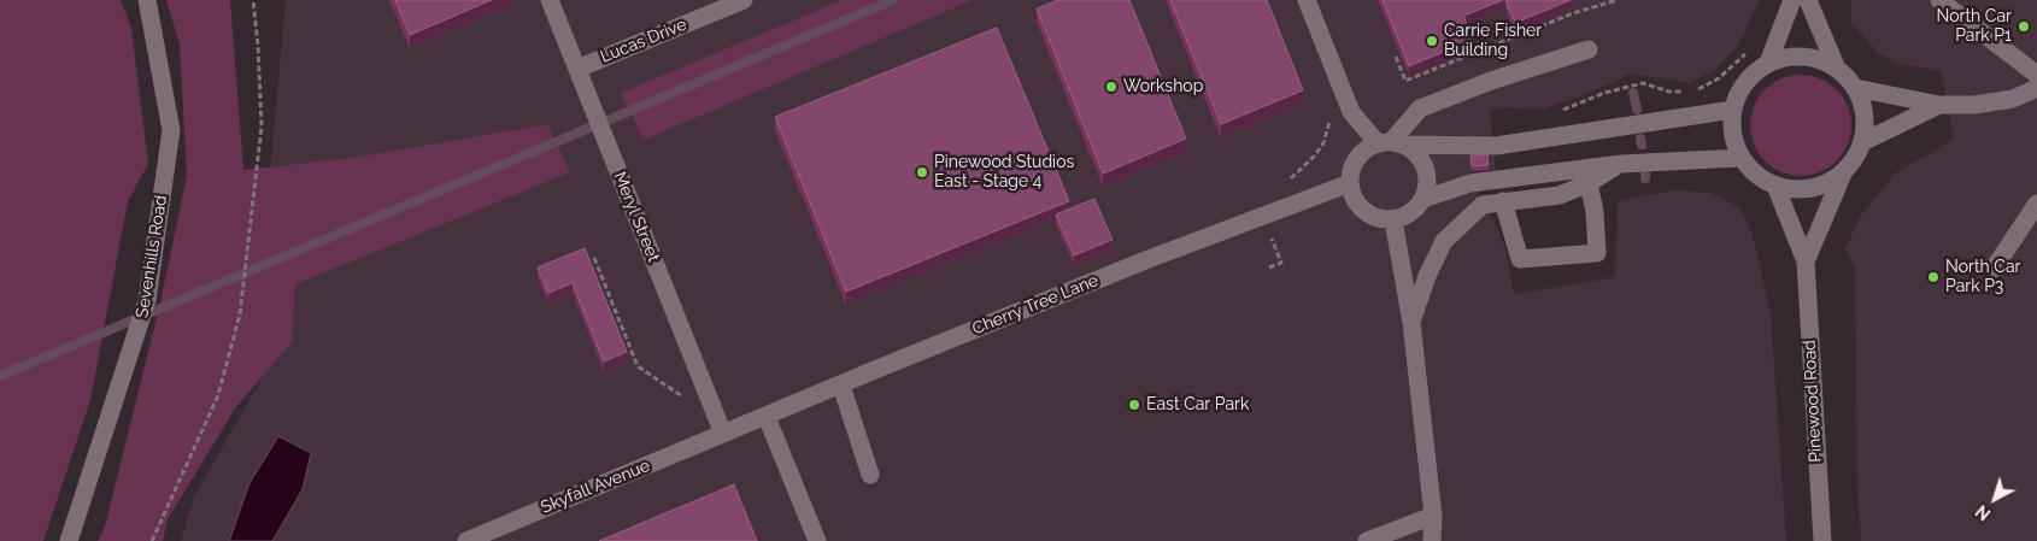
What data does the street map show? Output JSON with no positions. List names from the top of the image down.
{
  "streets": {
    "street": [
      "Lucas Drive",
      "Meryl Street",
      "Sevenhills Road",
      "Cherry Tree Lane",
      "Pinewood Road",
      "Skyfall Avenue"
    ]
  },
  "crossings": [
    ["Lucas Drive", "Meryl Street"],
    ["Meryl Street", "Cherry Tree Lane"],
    ["Meryl Street", "Skyfall Avenue"],
    ["Cherry Tree Lane", "Skyfall Avenue"]
  ],
  "places": [
    "North Car Park P1",
    "Carrie Fisher Building",
    "Workshop",
    "Pinewood Studios East - Stage 4",
    "North Car Park P3",
    "East Car Park"
  ],
  "north": "bottom left"
}
